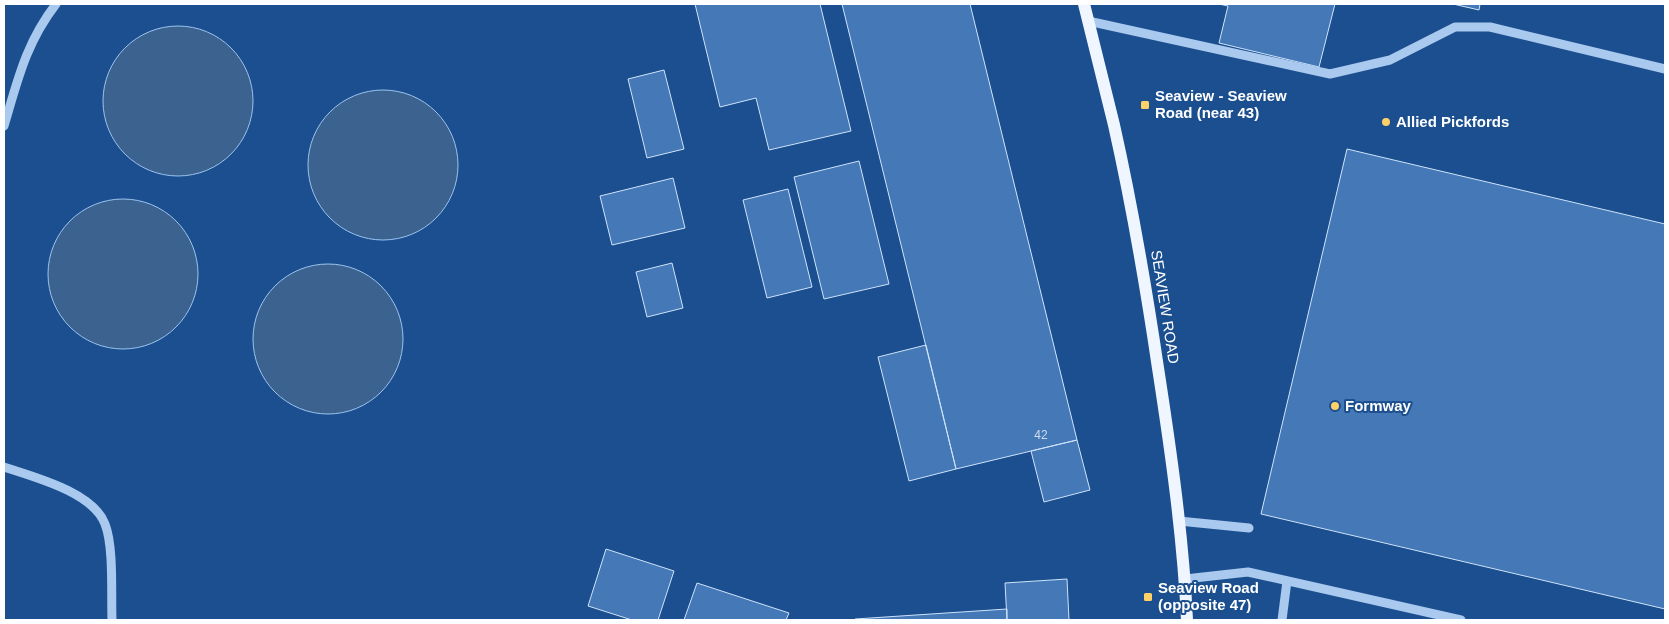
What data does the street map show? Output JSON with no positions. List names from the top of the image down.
{
  "streets": {
    "main road": ["SEAVIEW ROAD"]
  },
  "places": {
    "transit": ["Seaview - Seaview Road (near 43)", "Seaview Road (opposite 47)"],
    "other": ["Allied Pickfords", "Formway"]
  },
  "house_numbers": ["42"]
}
